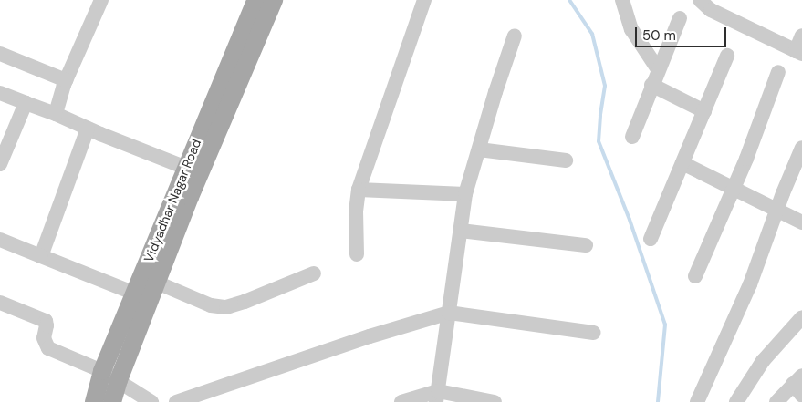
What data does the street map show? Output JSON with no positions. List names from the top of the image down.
{
  "streets": {
    "main road": ["Vidyadhar Nagar Road"]
  },
  "scale_bar": "50 m"
}
